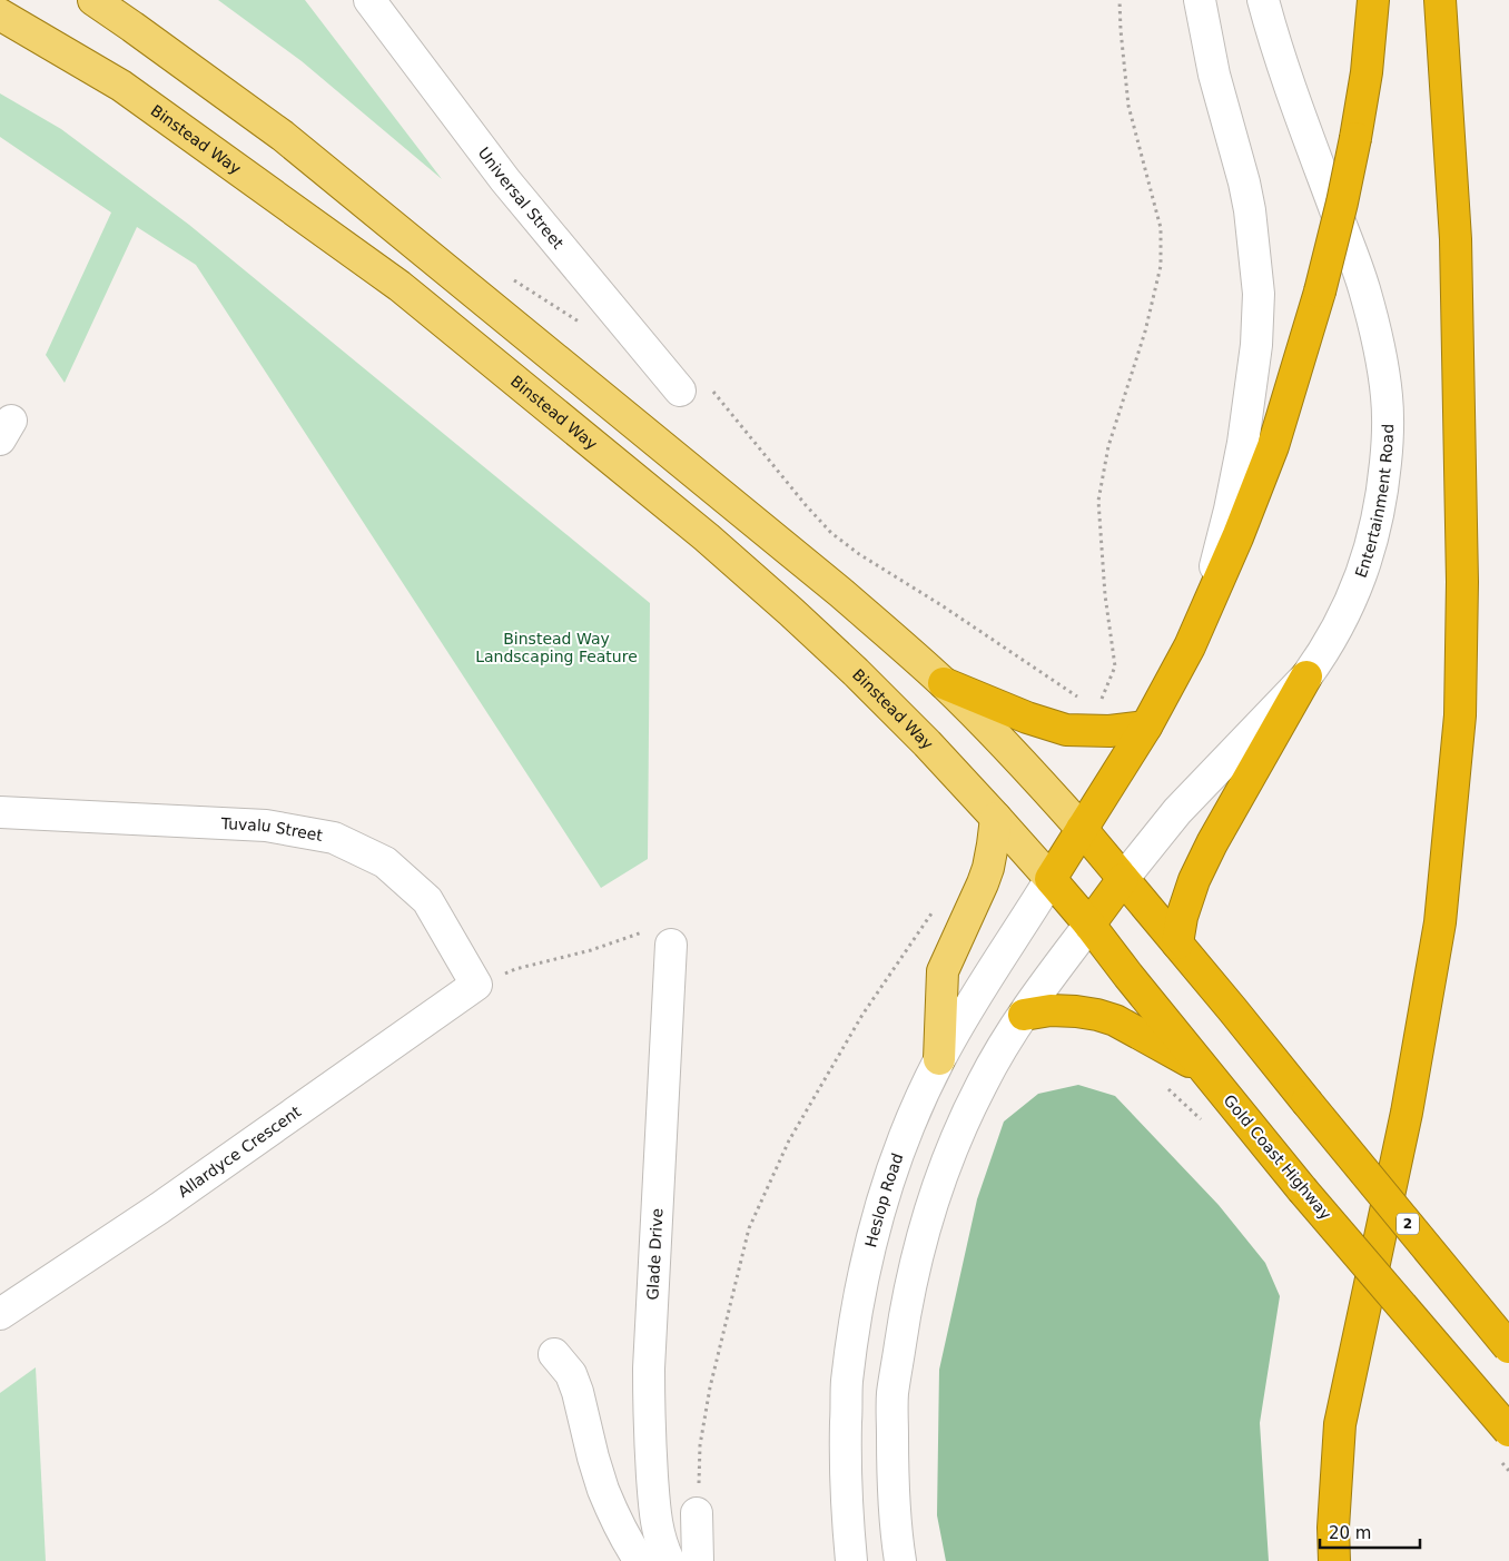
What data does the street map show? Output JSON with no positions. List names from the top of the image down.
{
  "streets": {
    "highway": ["Entertainment Road", "Gold Coast Highway", "2"],
    "main road": ["Binstead Way"],
    "street": [
      "Universal Street",
      "Tuvalu Street",
      "Allardyce Crescent",
      "Heslop Road",
      "Glade Drive"
    ]
  },
  "crossings": [
    ["Binstead Way", "Gold Coast Highway"],
    ["Binstead Way", "Heslop Road"],
    ["Entertainment Road", "Gold Coast Highway"],
    ["Entertainment Road", "2"],
    ["Tuvalu Street", "Allardyce Crescent"],
    ["Gold Coast Highway", "Heslop Road"]
  ],
  "parks": ["Binstead Way Landscaping Feature"],
  "scale_bar": "20 m"
}
